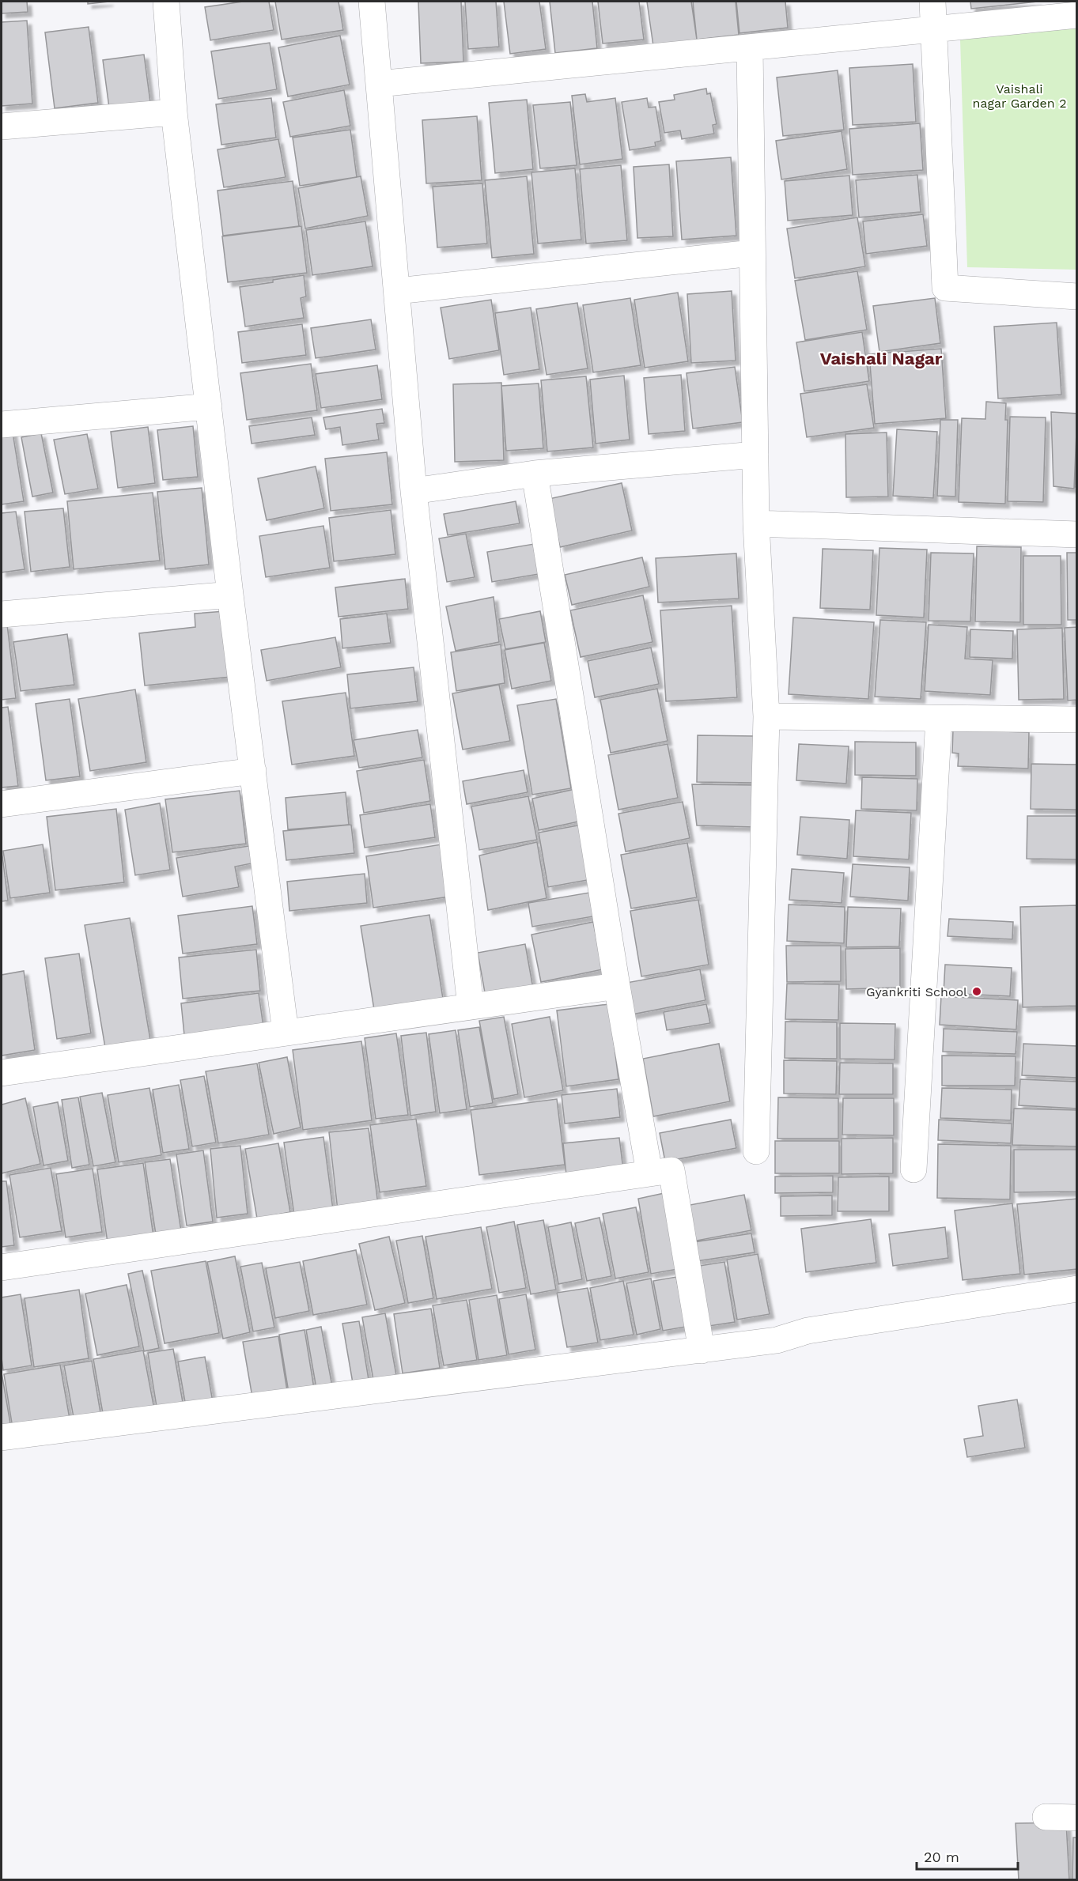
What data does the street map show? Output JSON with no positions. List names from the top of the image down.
{
  "districts": ["Vaishali Nagar"],
  "parks": ["Vaishali nagar Garden 2"],
  "places": ["Gyankriti School"],
  "scale_bar": "20 m"
}
